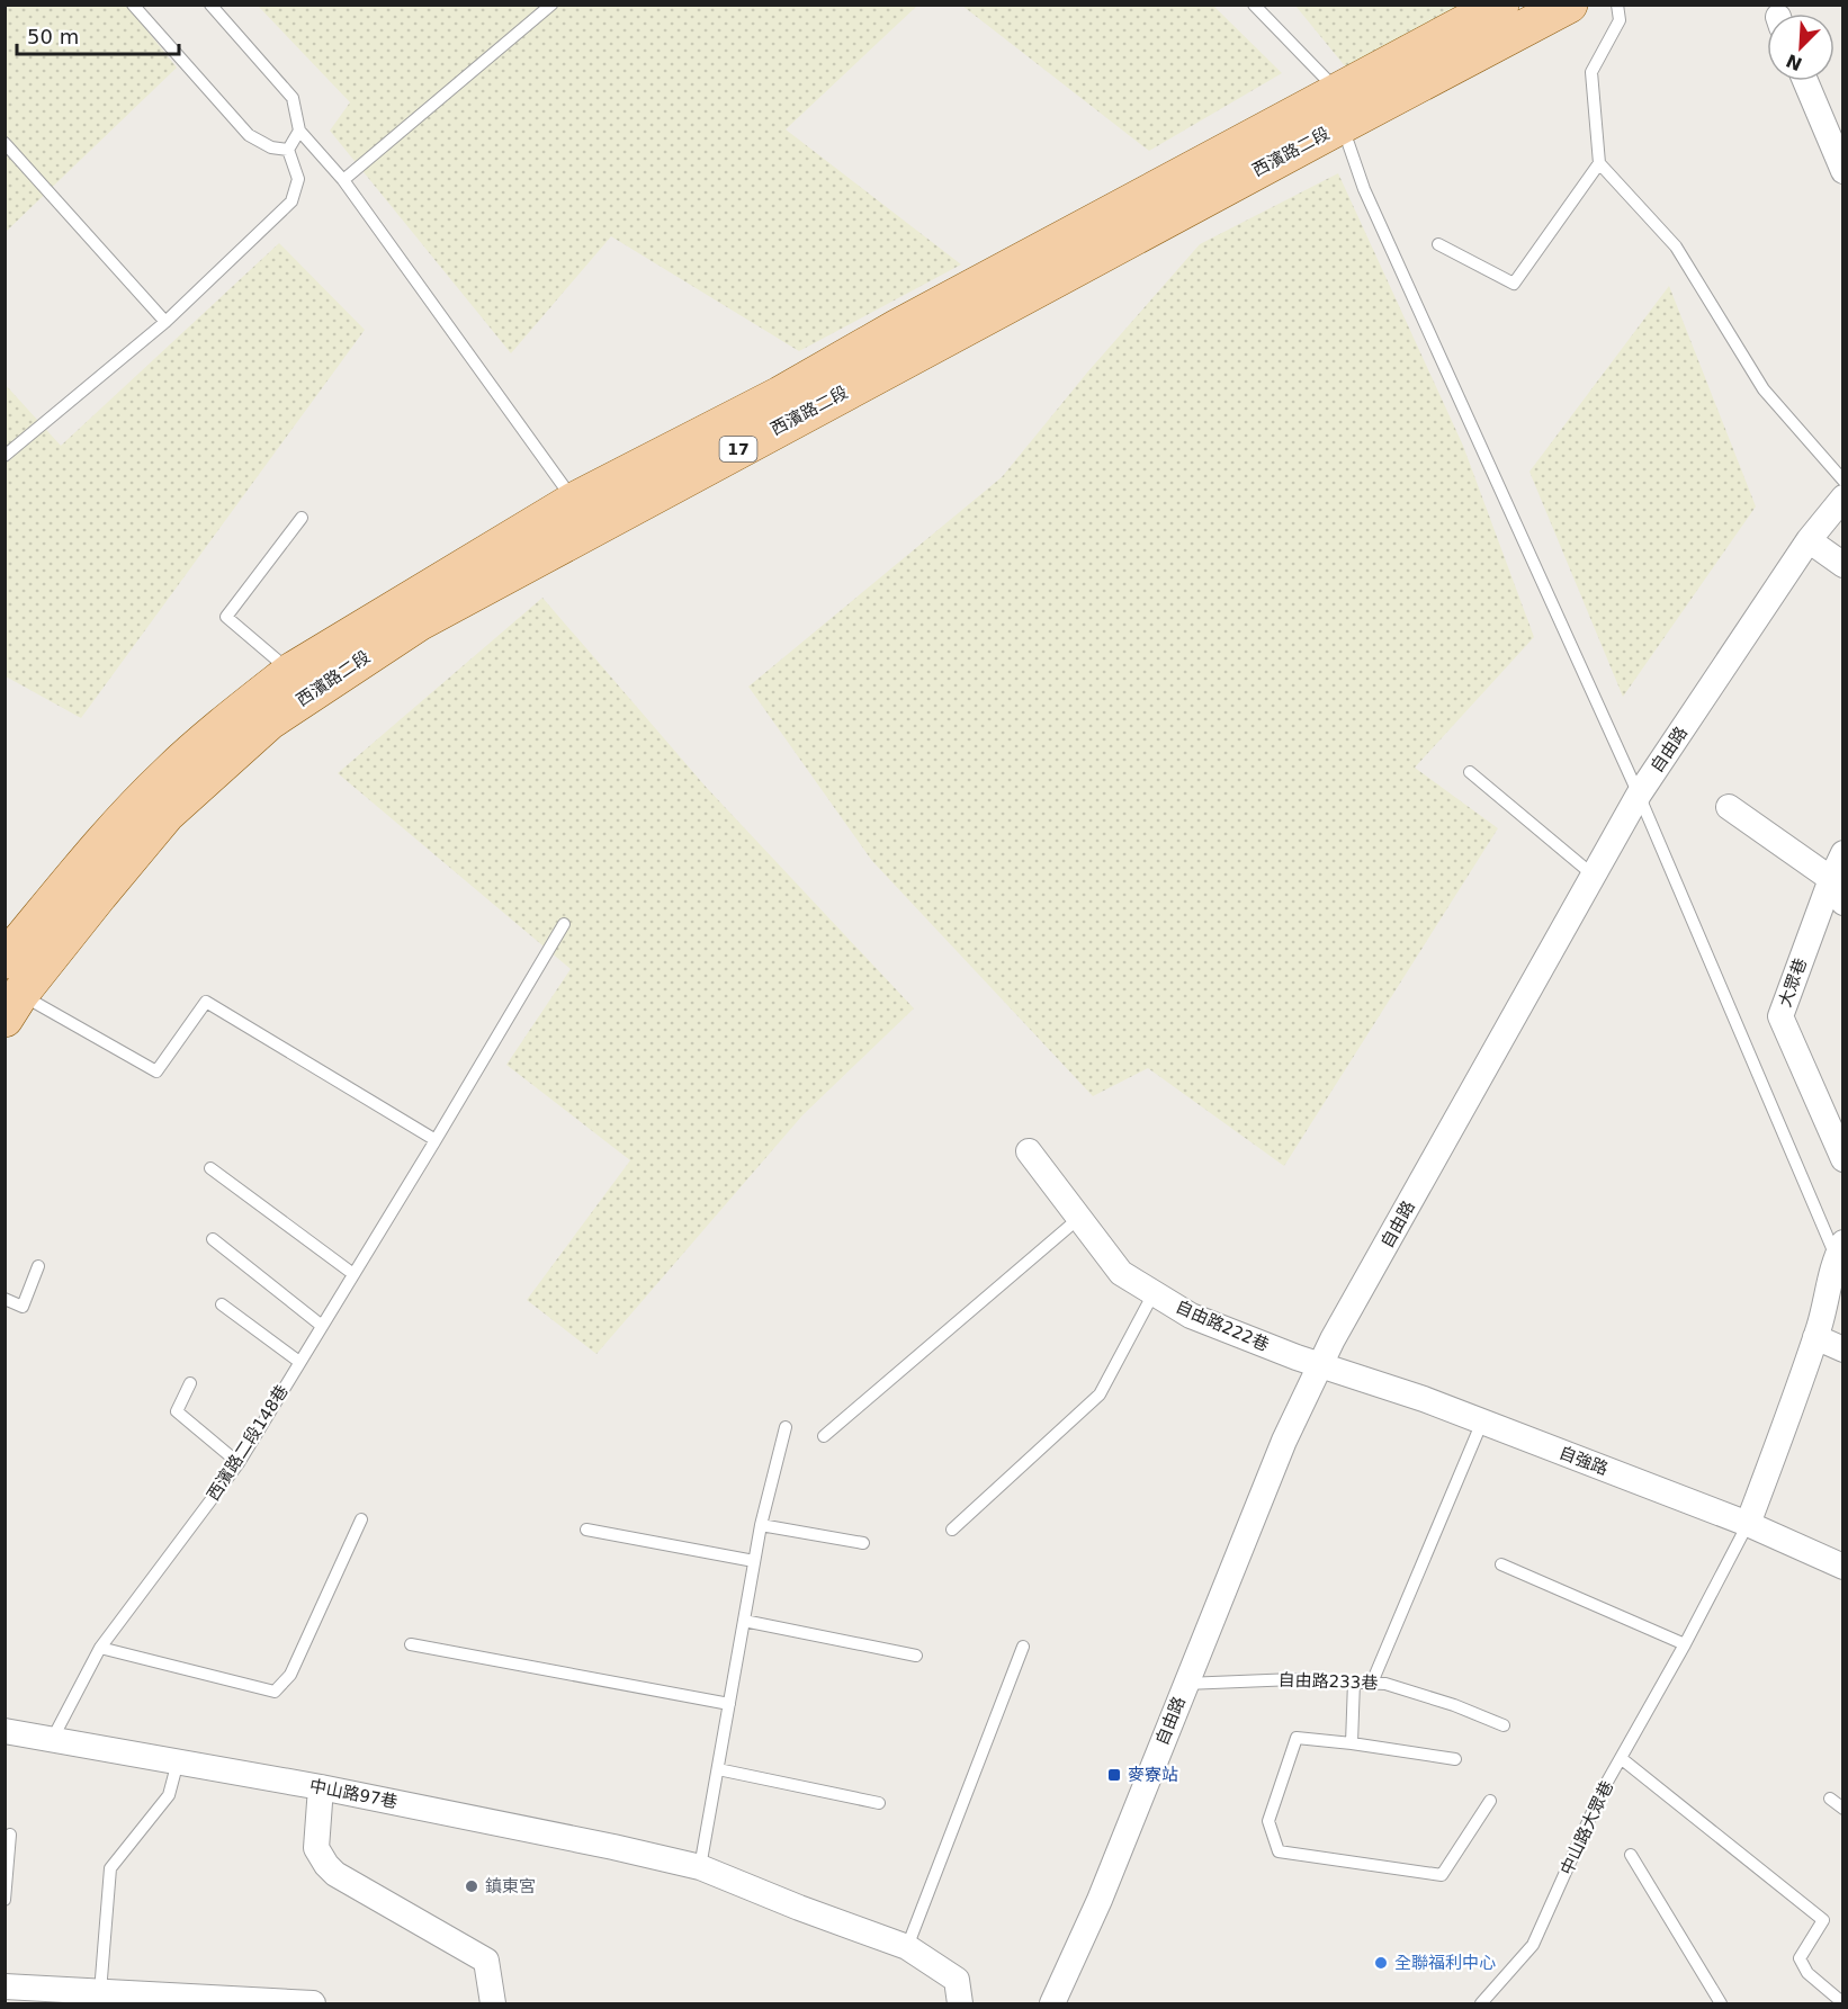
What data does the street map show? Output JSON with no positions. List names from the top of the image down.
{
  "streets": {
    "main road": ["西濱路二段", "17"],
    "street": [
      "自由路",
      "大眾巷",
      "自由路222巷",
      "自強路",
      "中山路97巷"
    ],
    "lane": ["西濱路二段148巷", "自由路233巷", "中山路大眾巷"]
  },
  "crossings": [
    ["自由路", "自由路222巷"],
    ["自由路", "自強路"],
    ["自由路", "自由路233巷"],
    ["自由路222巷", "自強路"],
    ["西濱路二段148巷", "中山路97巷"],
    ["自強路", "中山路大眾巷"]
  ],
  "places": {
    "transit": ["麥寮站"],
    "other": ["鎮東宮", "全聯福利中心"]
  },
  "scale_bar": "50 m",
  "north": "bottom left"
}
